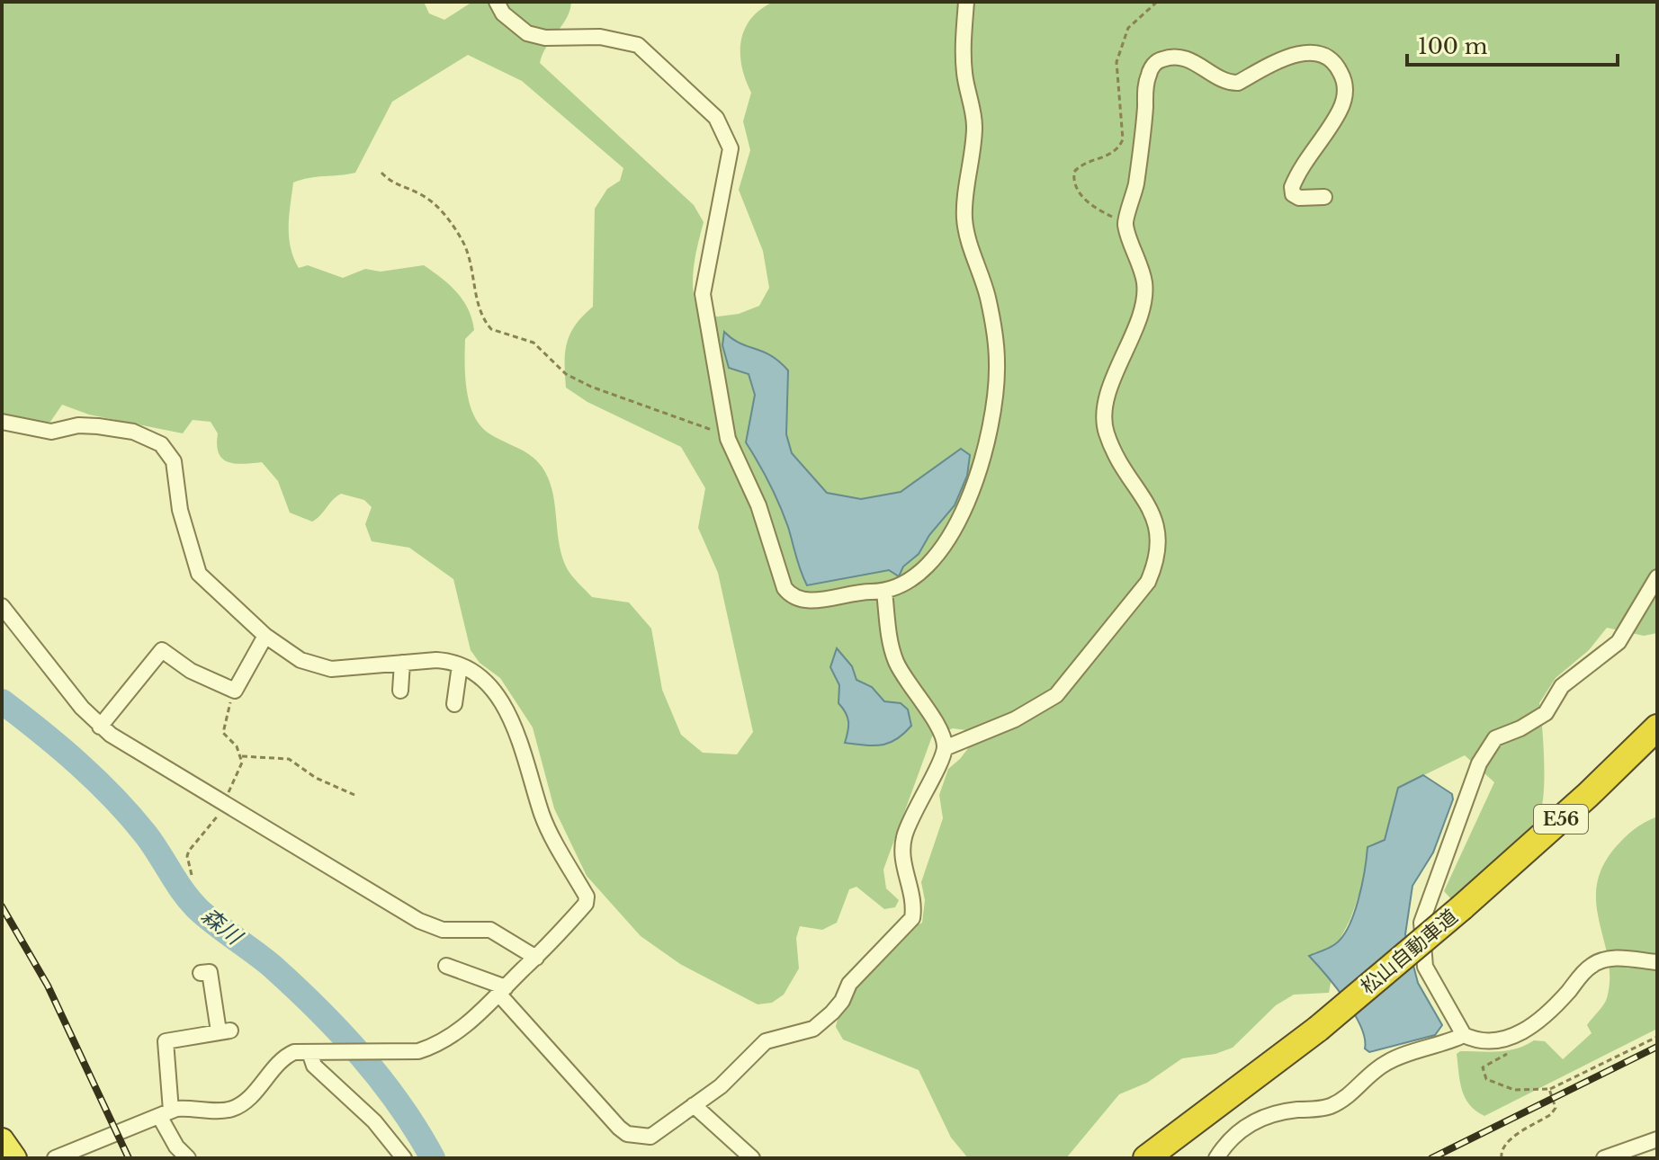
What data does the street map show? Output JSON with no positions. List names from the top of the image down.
{
  "streets": {
    "highway": ["E56", "松山自動車道"]
  },
  "water": ["森川"],
  "scale_bar": "100 m"
}
